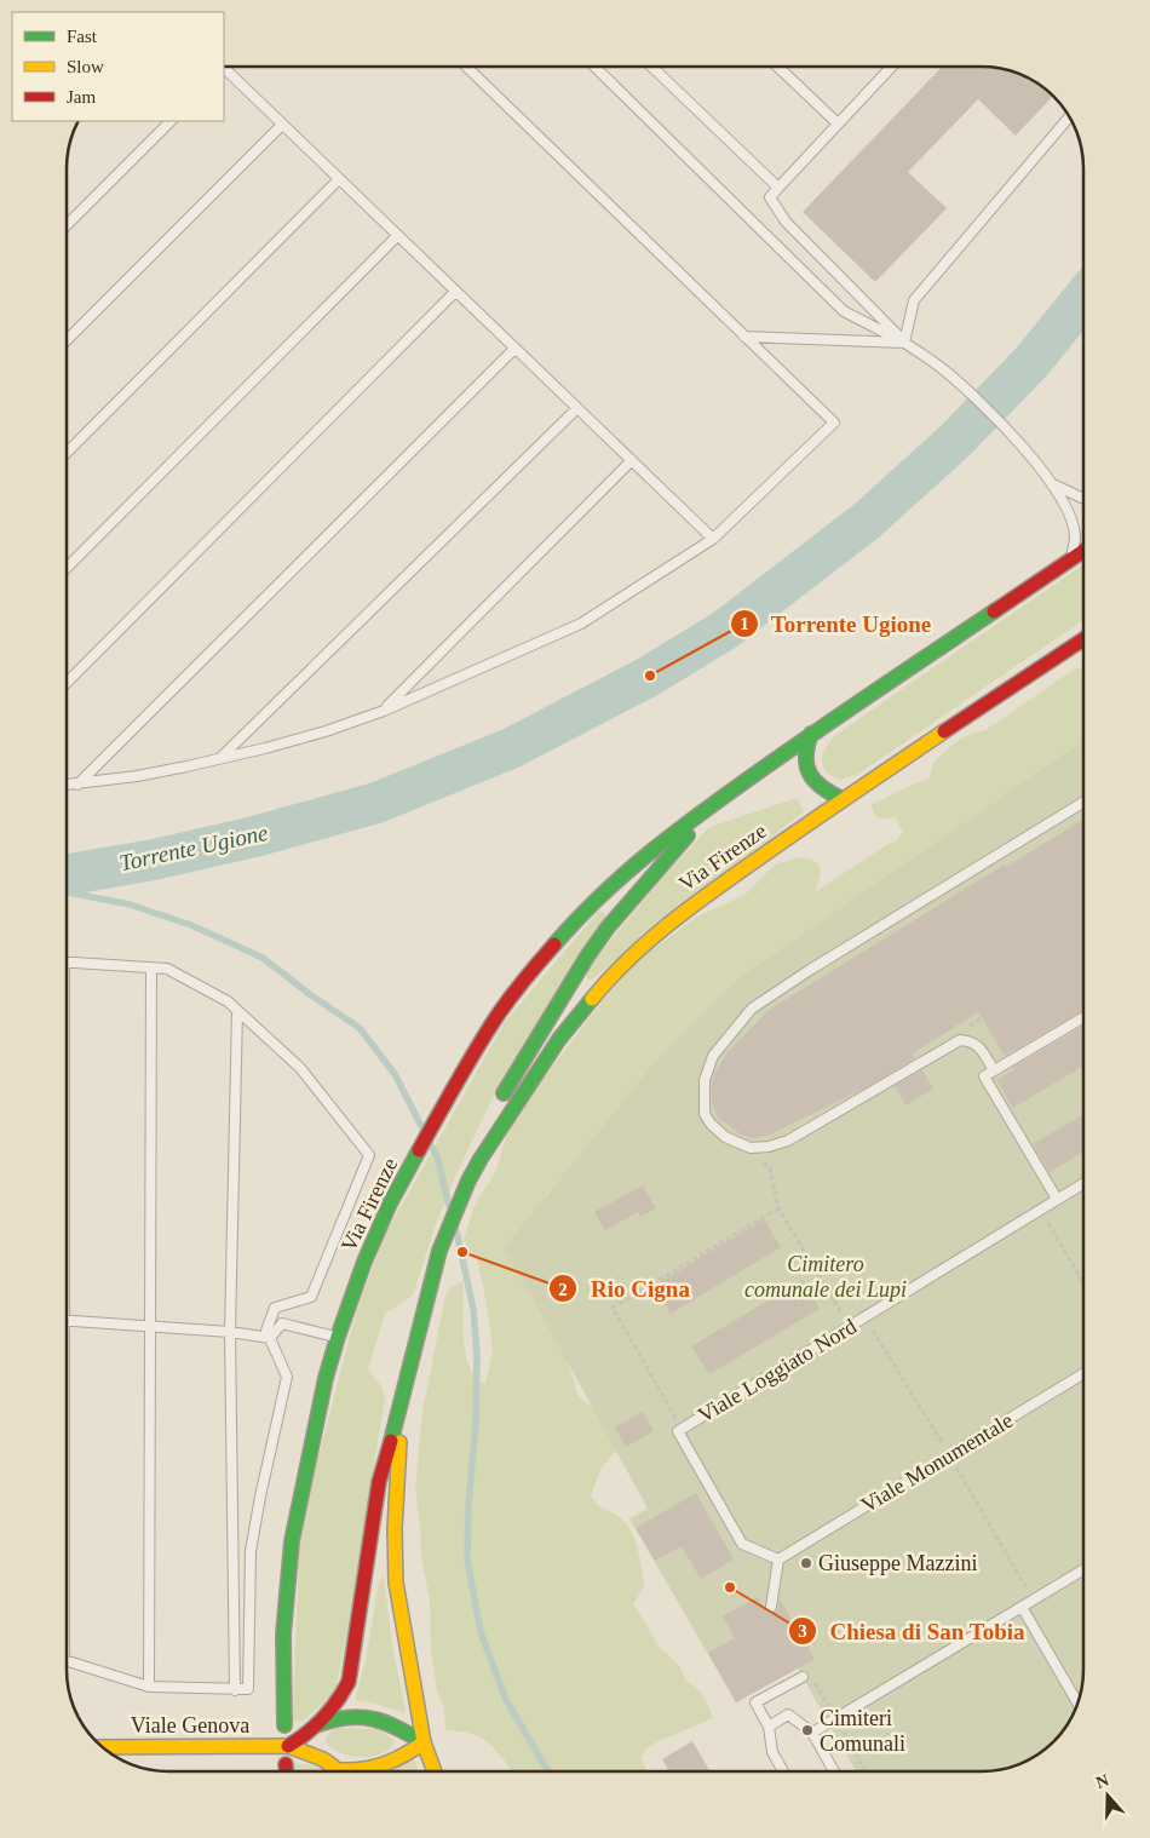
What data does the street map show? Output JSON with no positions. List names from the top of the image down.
{
  "streets": {
    "main road": ["Via Firenze", "Viale Genova"],
    "lane": ["Viale Loggiato Nord", "Viale Monumentale"]
  },
  "crossings": [
    ["Via Firenze", "Viale Genova"]
  ],
  "water": ["Torrente Ugione"],
  "parks": ["Cimitero comunale dei Lupi"],
  "places": [
    "Torrente Ugione",
    "Rio Cigna",
    "Giuseppe Mazzini",
    "Chiesa di San Tobia",
    "Cimiteri Comunali"
  ],
  "legend": ["Fast", "Slow", "Jam"],
  "north": "top"
}
